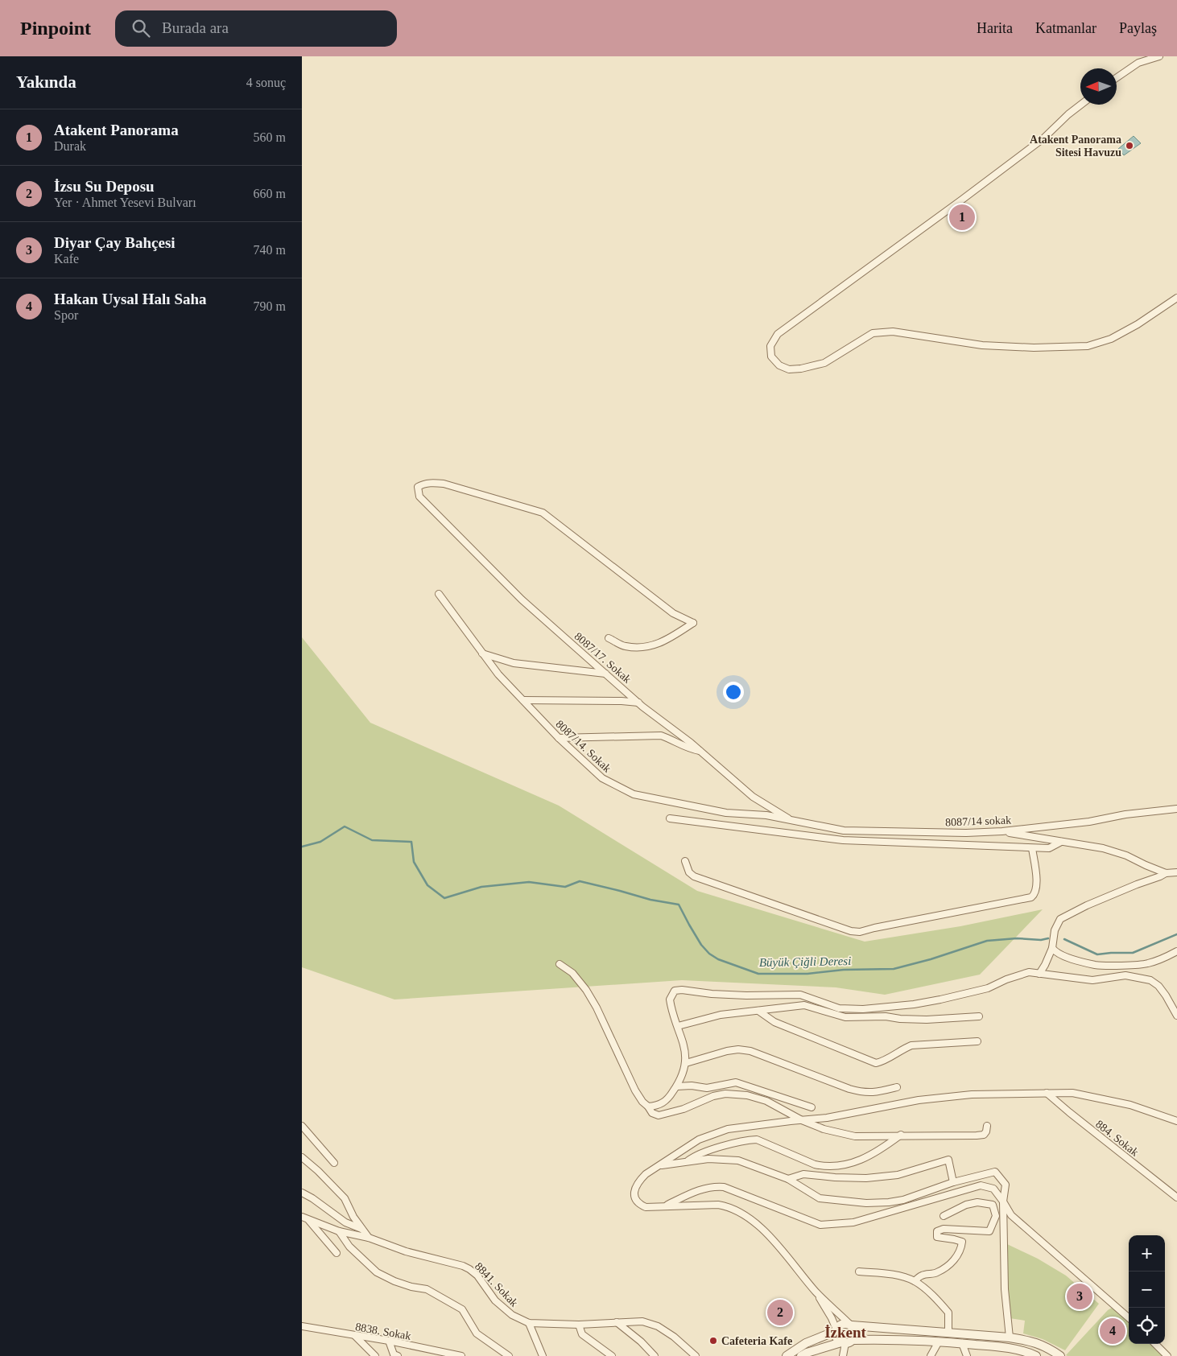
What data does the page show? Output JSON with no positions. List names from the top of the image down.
{
  "streets": {
    "street": [
      "8087/17. Sokak",
      "8087/14. Sokak",
      "8087/14 sokak",
      "884. Sokak",
      "8841. Sokak",
      "8838. Sokak"
    ]
  },
  "crossings": [
    ["8087/17. Sokak", "8087/14. Sokak"],
    ["8087/17. Sokak", "8087/14 sokak"],
    ["8087/14. Sokak", "8087/14 sokak"]
  ],
  "districts": ["İzkent"],
  "water": ["Büyük Çiğli Deresi"],
  "places": ["Atakent Panorama Sitesi Havuzu", "Cafeteria Kafe"],
  "north": "left",
  "page": {
    "header": "Pinpoint",
    "search": "Burada ara",
    "nav": ["Harita", "Katmanlar", "Paylaş"],
    "heading": ["Yakında", "4 sonuç"],
    "list": [
      {
        "mark": "1",
        "name": "Atakent Panorama",
        "note": "Durak",
        "value": "560 m"
      },
      {
        "mark": "2",
        "name": "İzsu Su Deposu",
        "note": "Yer · Ahmet Yesevi Bulvarı",
        "value": "660 m"
      },
      {
        "mark": "3",
        "name": "Diyar Çay Bahçesi",
        "note": "Kafe",
        "value": "740 m"
      },
      {
        "mark": "4",
        "name": "Hakan Uysal Halı Saha",
        "note": "Spor",
        "value": "790 m"
      }
    ],
    "pins": [
      "1",
      "3",
      "2",
      "4"
    ],
    "map_buttons": ["+", "−"]
  }
}
